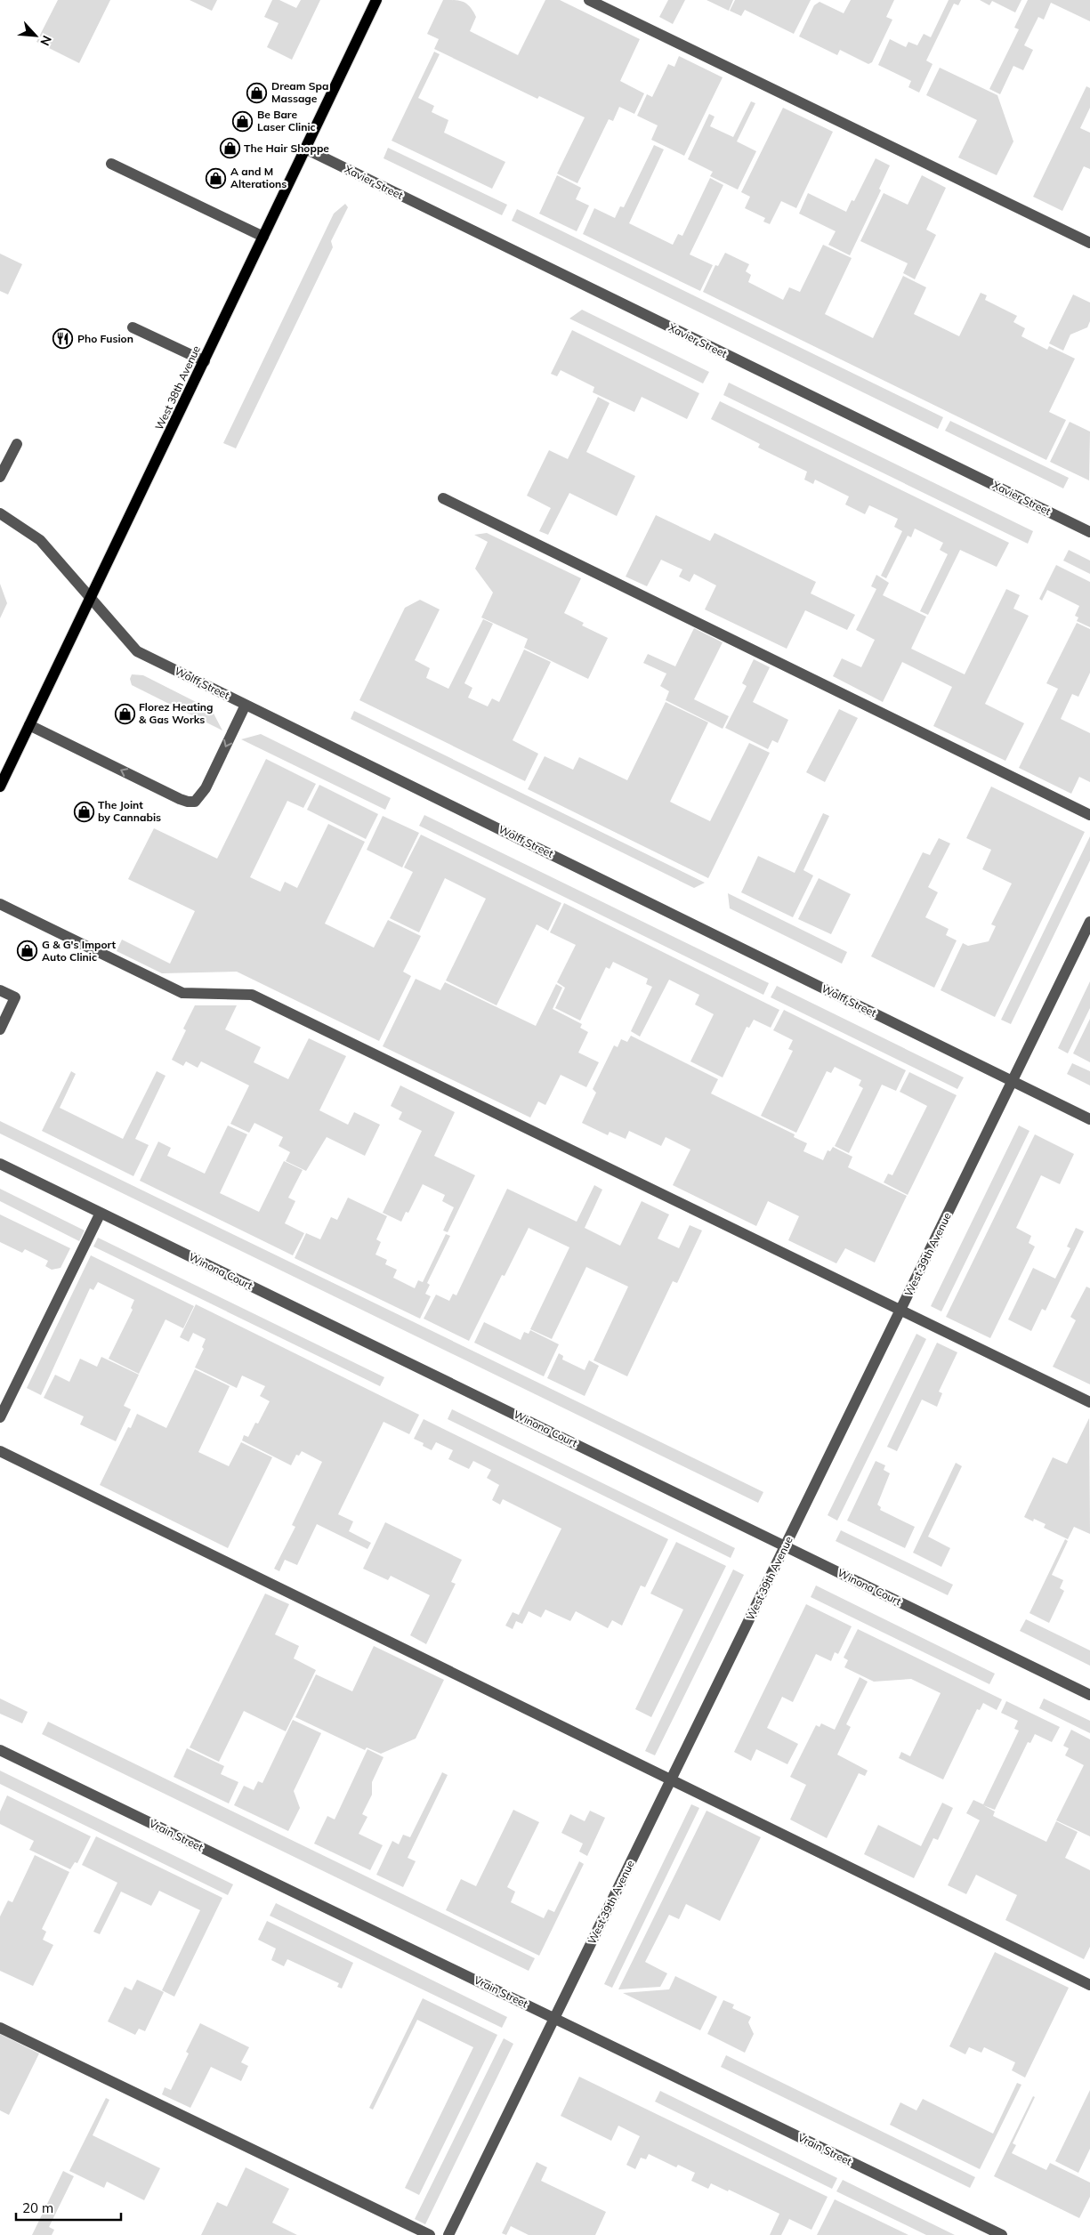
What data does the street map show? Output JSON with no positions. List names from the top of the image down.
{
  "streets": {
    "main road": ["West 38th Avenue"],
    "street": [
      "Xavier Street",
      "Wolff Street",
      "West 39th Avenue",
      "Winona Court",
      "Vrain Street"
    ]
  },
  "crossings": [
    ["Xavier Street", "West 38th Avenue"],
    ["West 38th Avenue", "Wolff Street"],
    ["Wolff Street", "West 39th Avenue"],
    ["West 39th Avenue", "Winona Court"],
    ["West 39th Avenue", "Vrain Street"]
  ],
  "places": {
    "shop": [
      "Dream Spa Massage",
      "Be Bare Laser Clinic",
      "The Hair Shoppe",
      "A and M Alterations",
      "Florez Heating & Gas Works",
      "The Joint by Cannabis",
      "G & G's Import Auto Clinic"
    ],
    "restaurant": ["Pho Fusion"]
  },
  "scale_bar": "20 m",
  "north": "bottom right"
}
